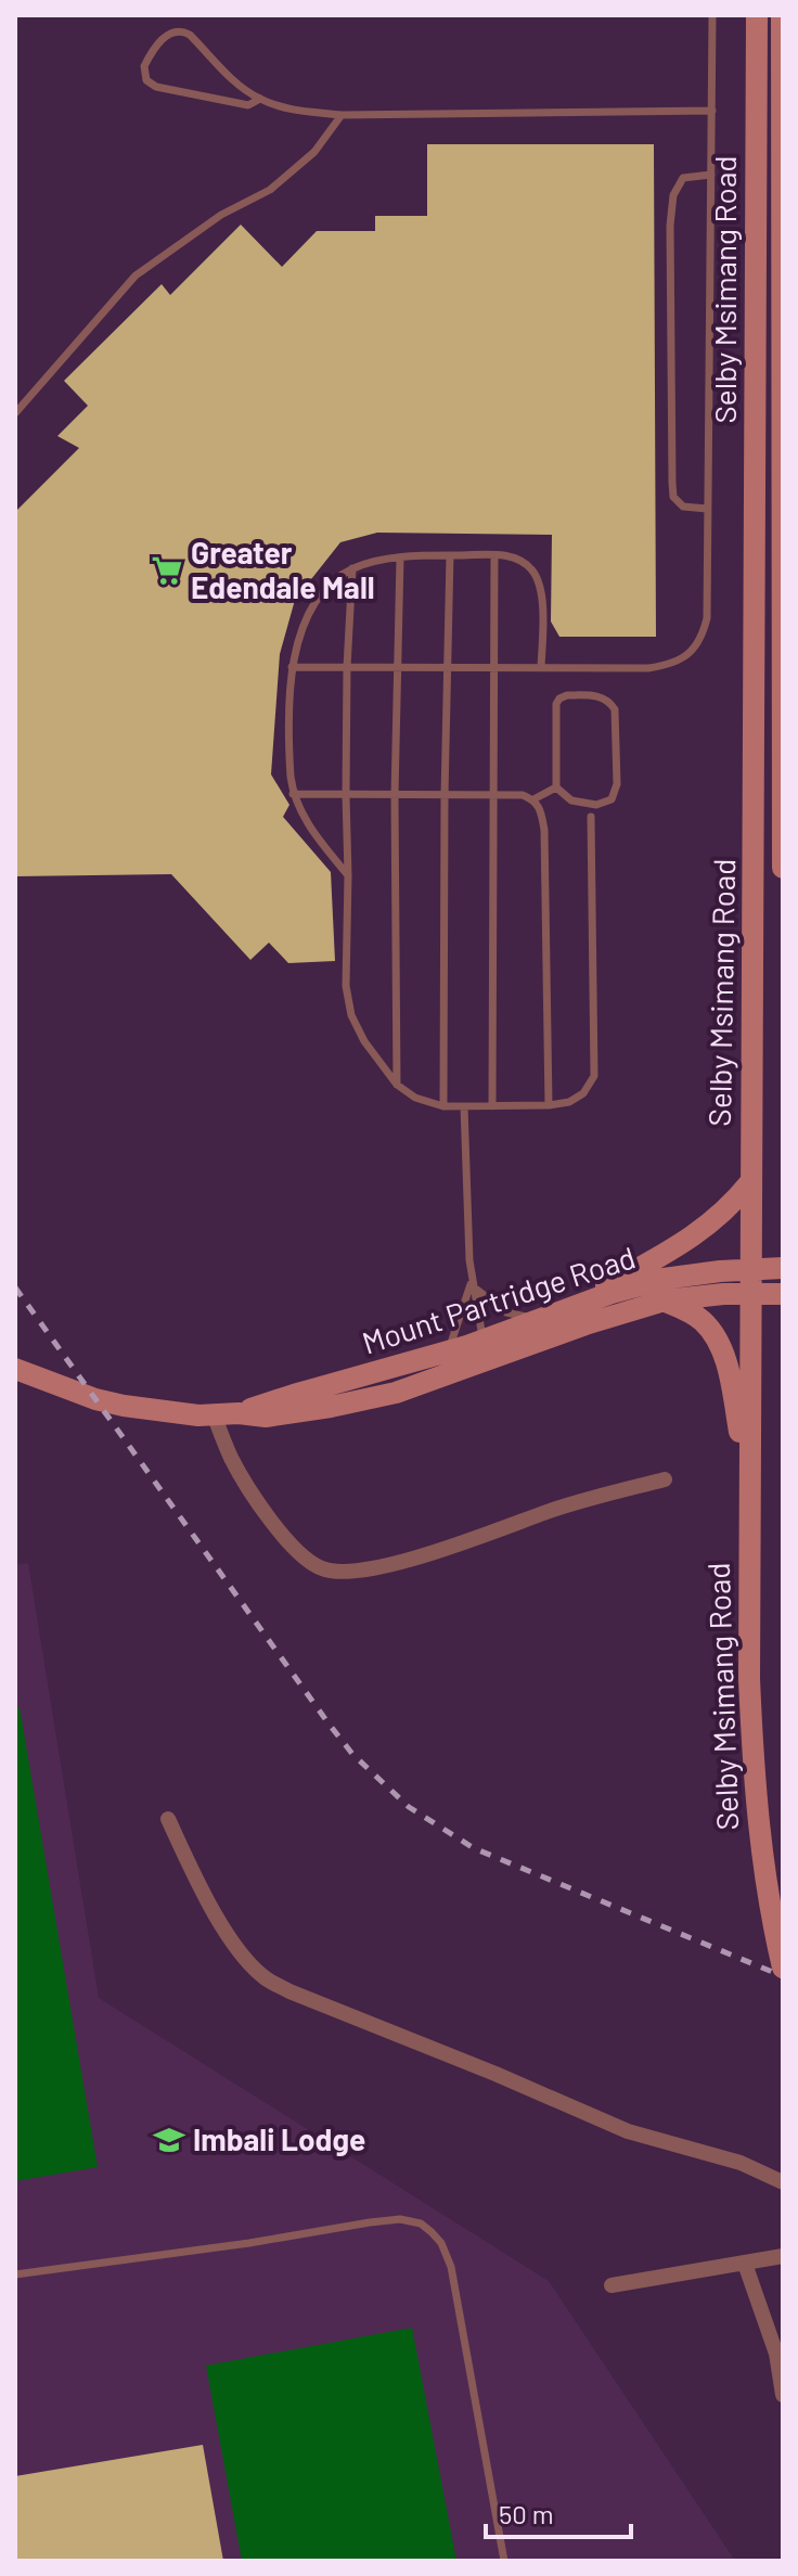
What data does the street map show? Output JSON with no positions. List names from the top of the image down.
{
  "streets": {
    "main road": ["Selby Msimang Road", "Mount Partridge Road"]
  },
  "crossings": [
    ["Selby Msimang Road", "Mount Partridge Road"]
  ],
  "places": {
    "supermarket": ["Greater Edendale Mall"],
    "school or university": ["Imbali Lodge"]
  },
  "scale_bar": "50 m"
}
